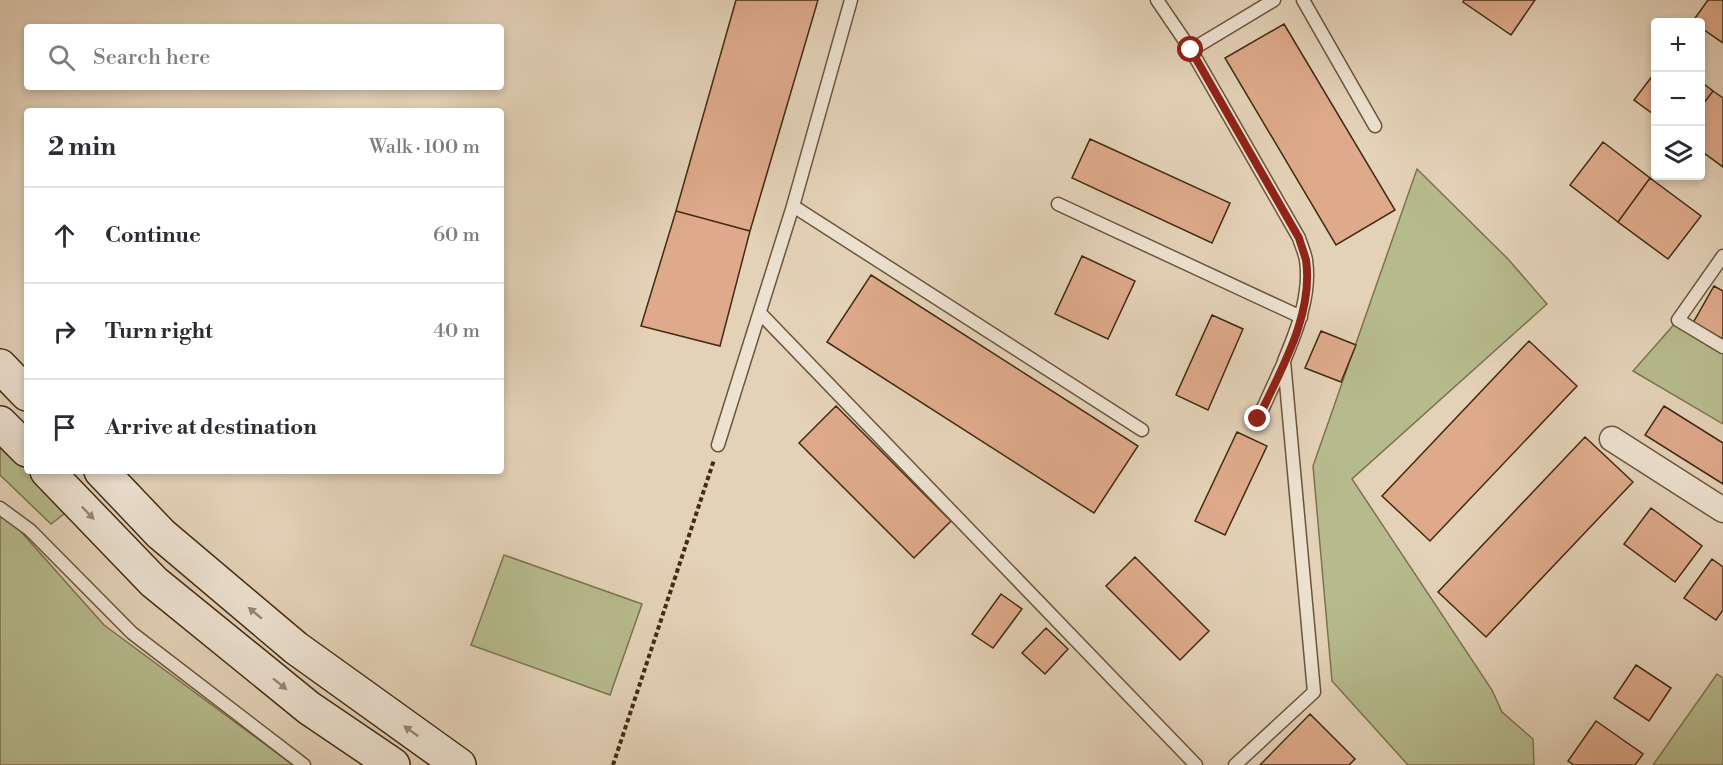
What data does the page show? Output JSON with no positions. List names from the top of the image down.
{
  "page": {
    "map_buttons": ["+", "−"],
    "search": "Search here",
    "heading": ["2 min", "Walk · 100 m"],
    "list": [
      ["Continue", "60 m"],
      ["Turn right", "40 m"],
      "Arrive at destination"
    ]
  }
}
